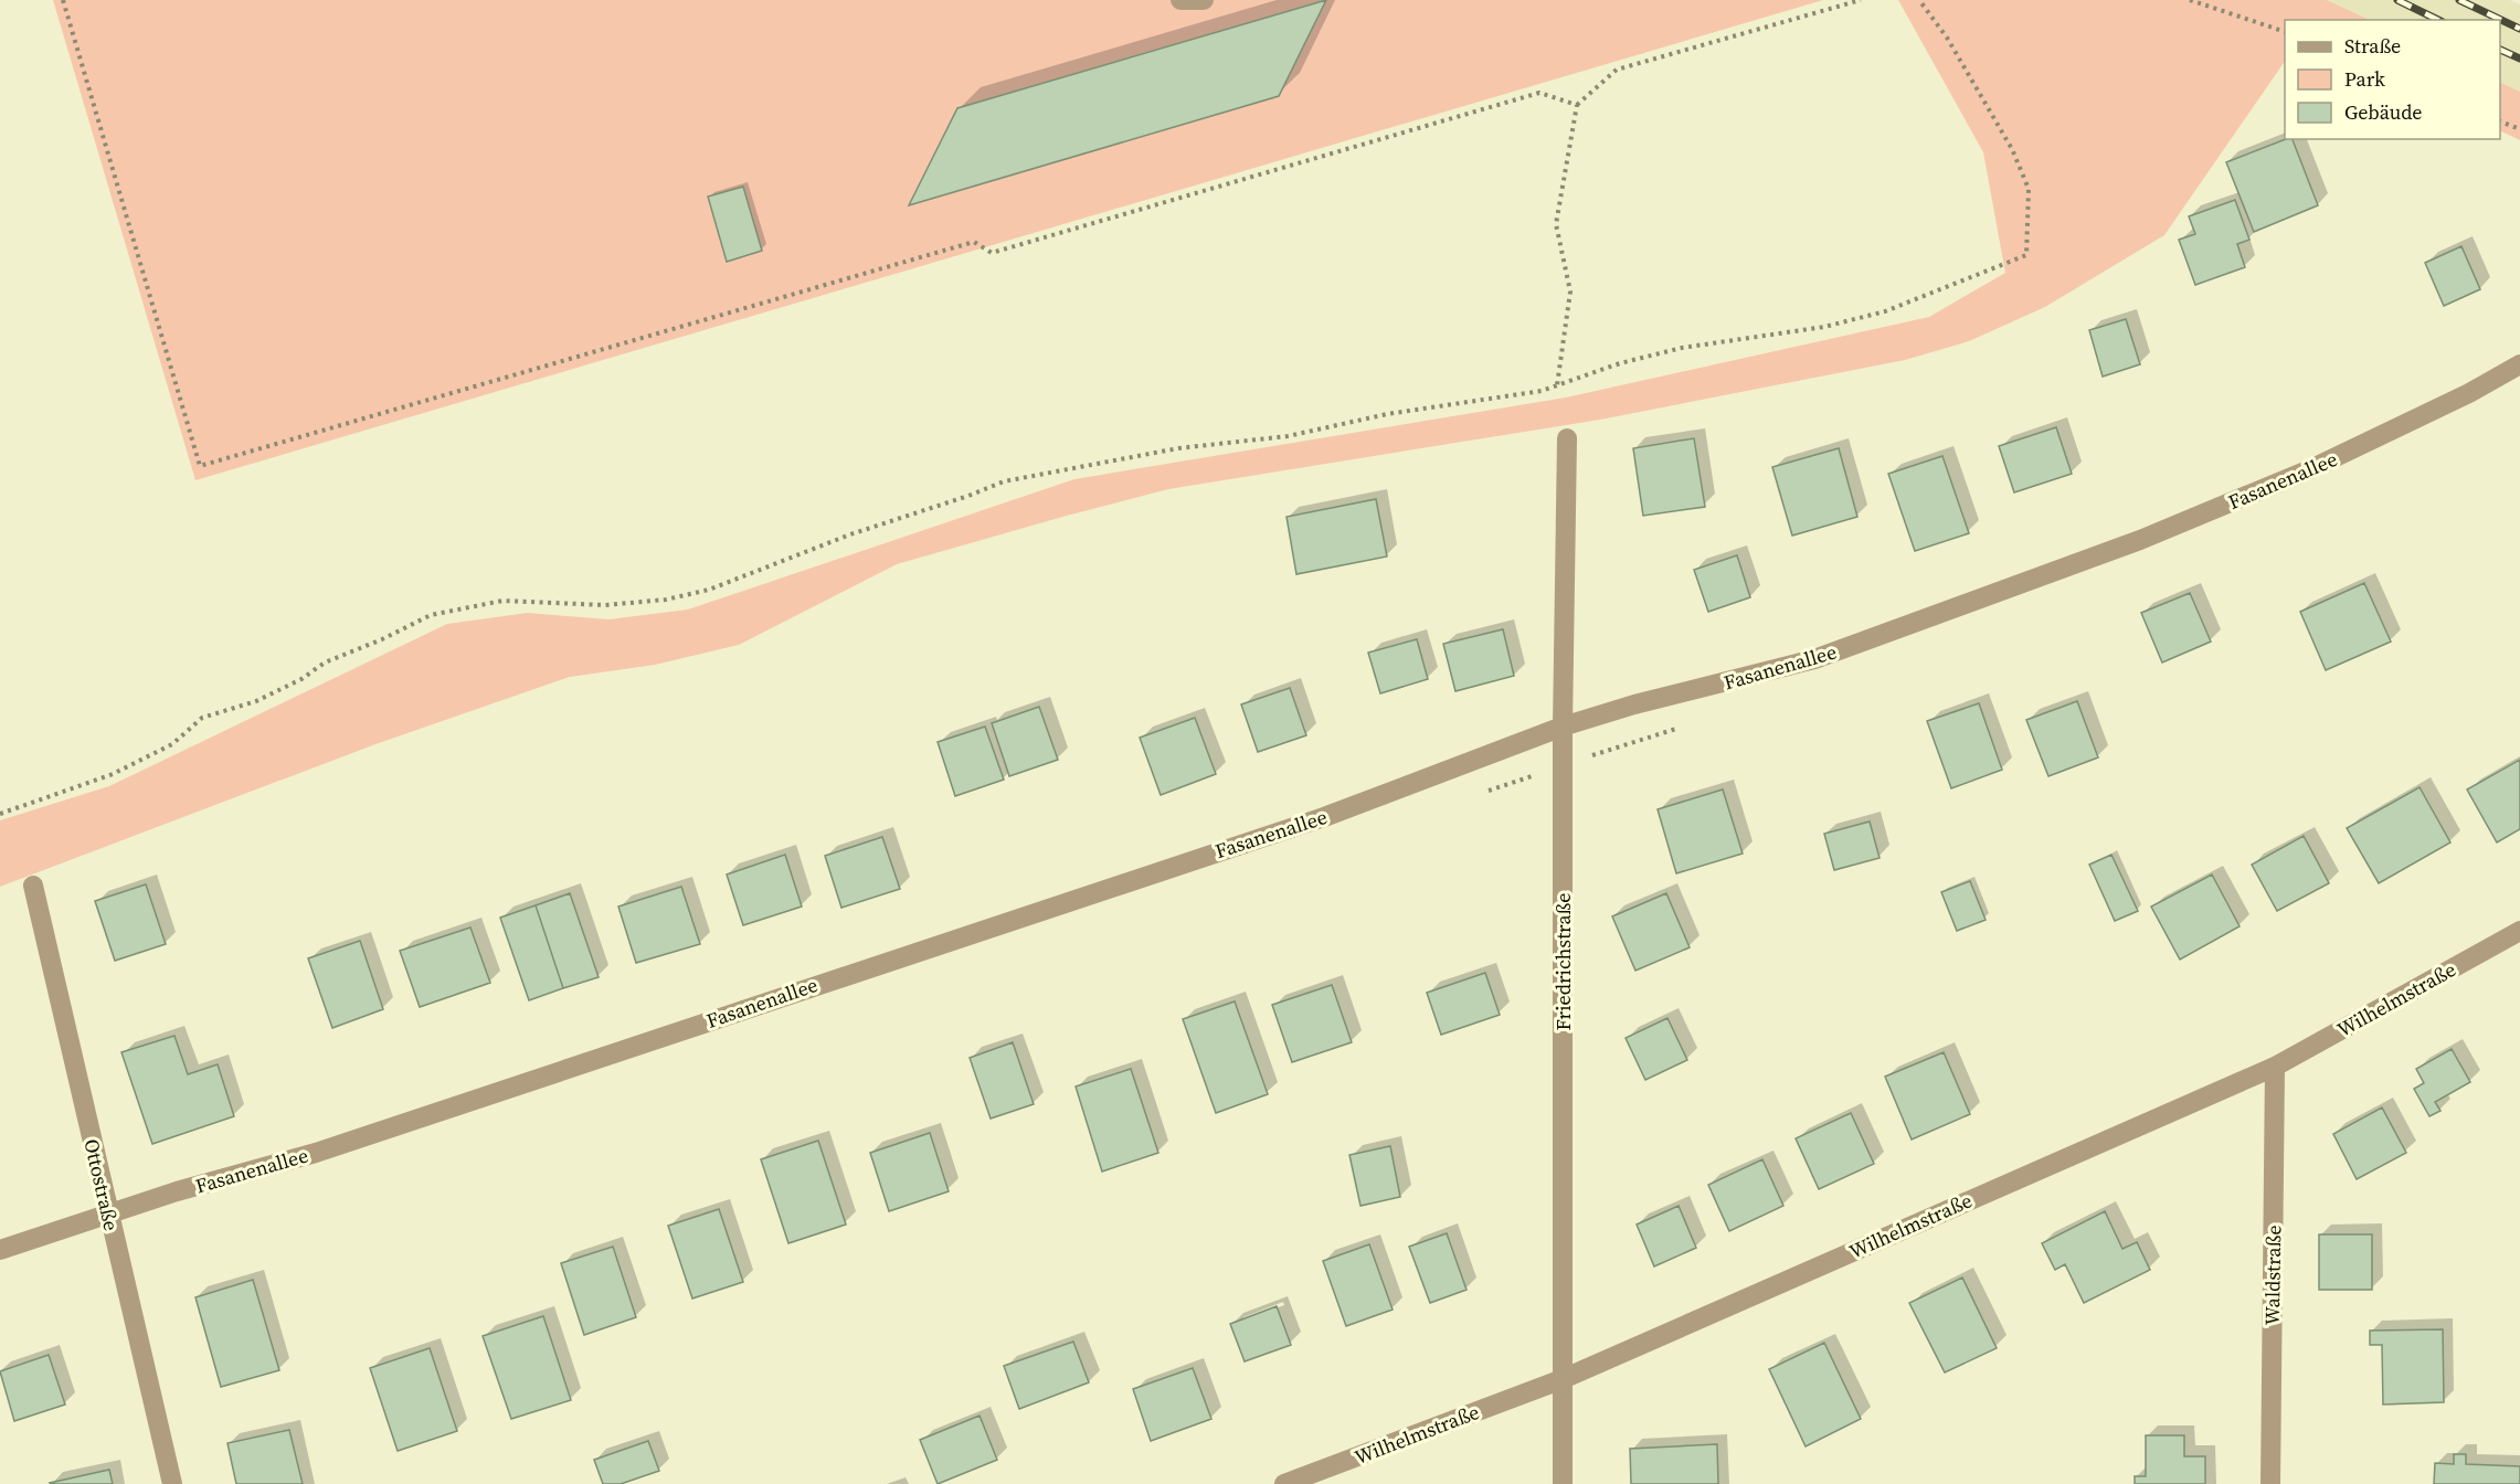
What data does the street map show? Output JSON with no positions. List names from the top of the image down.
{
  "streets": {
    "street": [
      "Fasanenallee",
      "Friedrichstraße",
      "Wilhelmstraße",
      "Ottostraße",
      "Waldstraße"
    ]
  },
  "crossings": [
    ["Fasanenallee", "Friedrichstraße"],
    ["Fasanenallee", "Ottostraße"],
    ["Friedrichstraße", "Wilhelmstraße"],
    ["Wilhelmstraße", "Waldstraße"]
  ],
  "legend": ["Straße", "Park", "Gebäude"]
}
